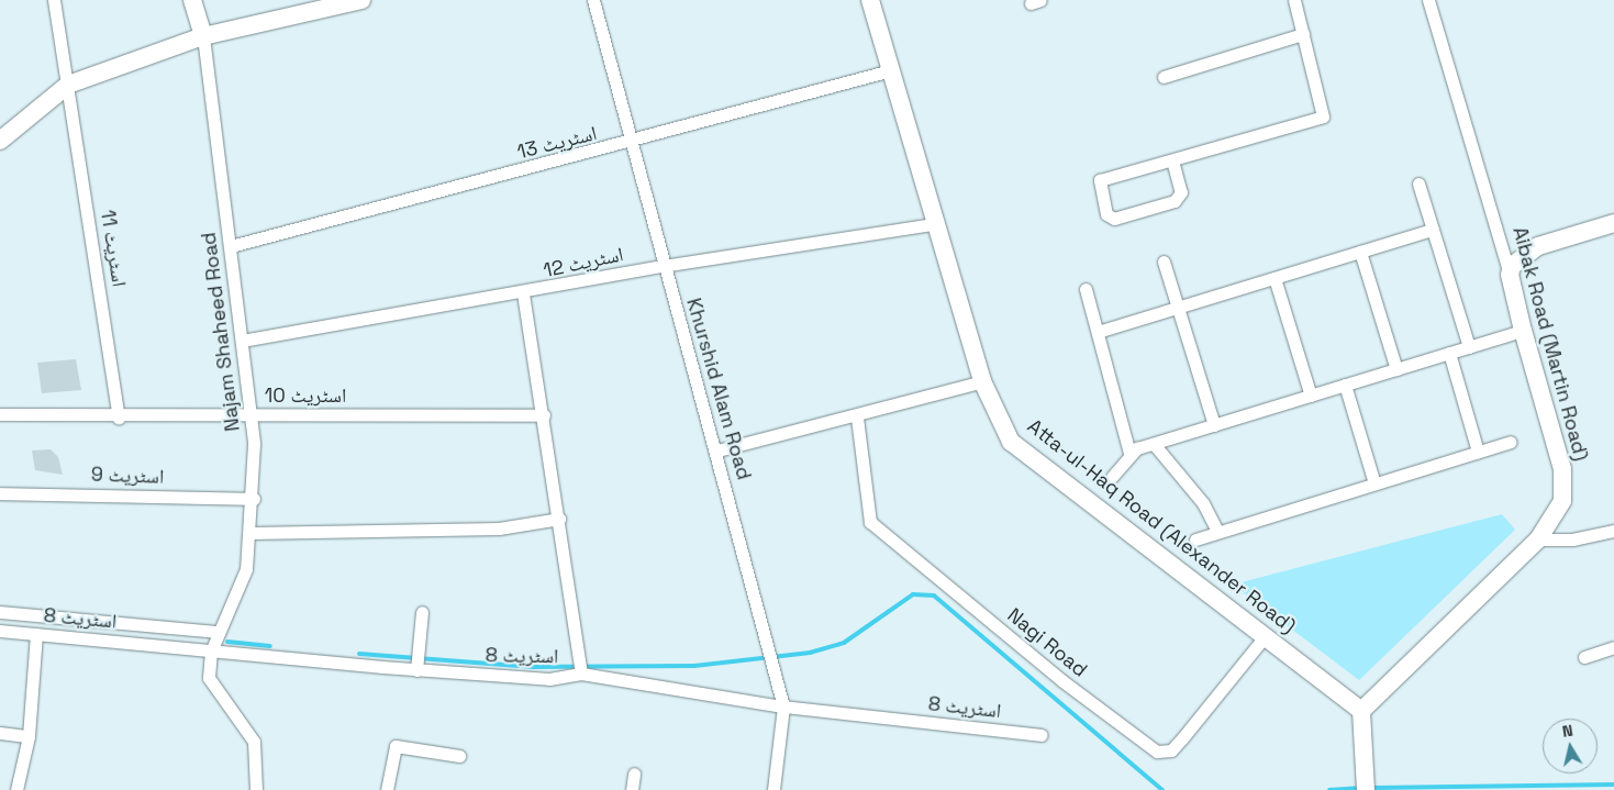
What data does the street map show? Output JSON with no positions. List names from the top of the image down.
{
  "streets": {
    "street": [
      "اسٹریٹ 13",
      "اسٹریٹ 11",
      "اسٹریٹ 12",
      "Najam Shaheed Road",
      "Aibak Road (Martin Road)",
      "Khurshid Alam Road",
      "اسٹریٹ 10",
      "اسٹریٹ 9",
      "Atta-ul-Haq Road (Alexander Road)",
      "اسٹریٹ 8",
      "Nagi Road"
    ]
  },
  "crossings": [
    ["اسٹریٹ 13", "Najam Shaheed Road"],
    ["اسٹریٹ 13", "Khurshid Alam Road"],
    ["اسٹریٹ 13", "Atta-ul-Haq Road (Alexander Road)"],
    ["اسٹریٹ 11", "اسٹریٹ 10"],
    ["اسٹریٹ 12", "Najam Shaheed Road"],
    ["اسٹریٹ 12", "Khurshid Alam Road"],
    ["اسٹریٹ 12", "Atta-ul-Haq Road (Alexander Road)"],
    ["Najam Shaheed Road", "اسٹریٹ 10"],
    ["Najam Shaheed Road", "اسٹریٹ 9"],
    ["Najam Shaheed Road", "اسٹریٹ 8"],
    ["Aibak Road (Martin Road)", "Atta-ul-Haq Road (Alexander Road)"],
    ["Khurshid Alam Road", "اسٹریٹ 8"],
    ["Atta-ul-Haq Road (Alexander Road)", "Nagi Road"]
  ],
  "north": "top"
}
